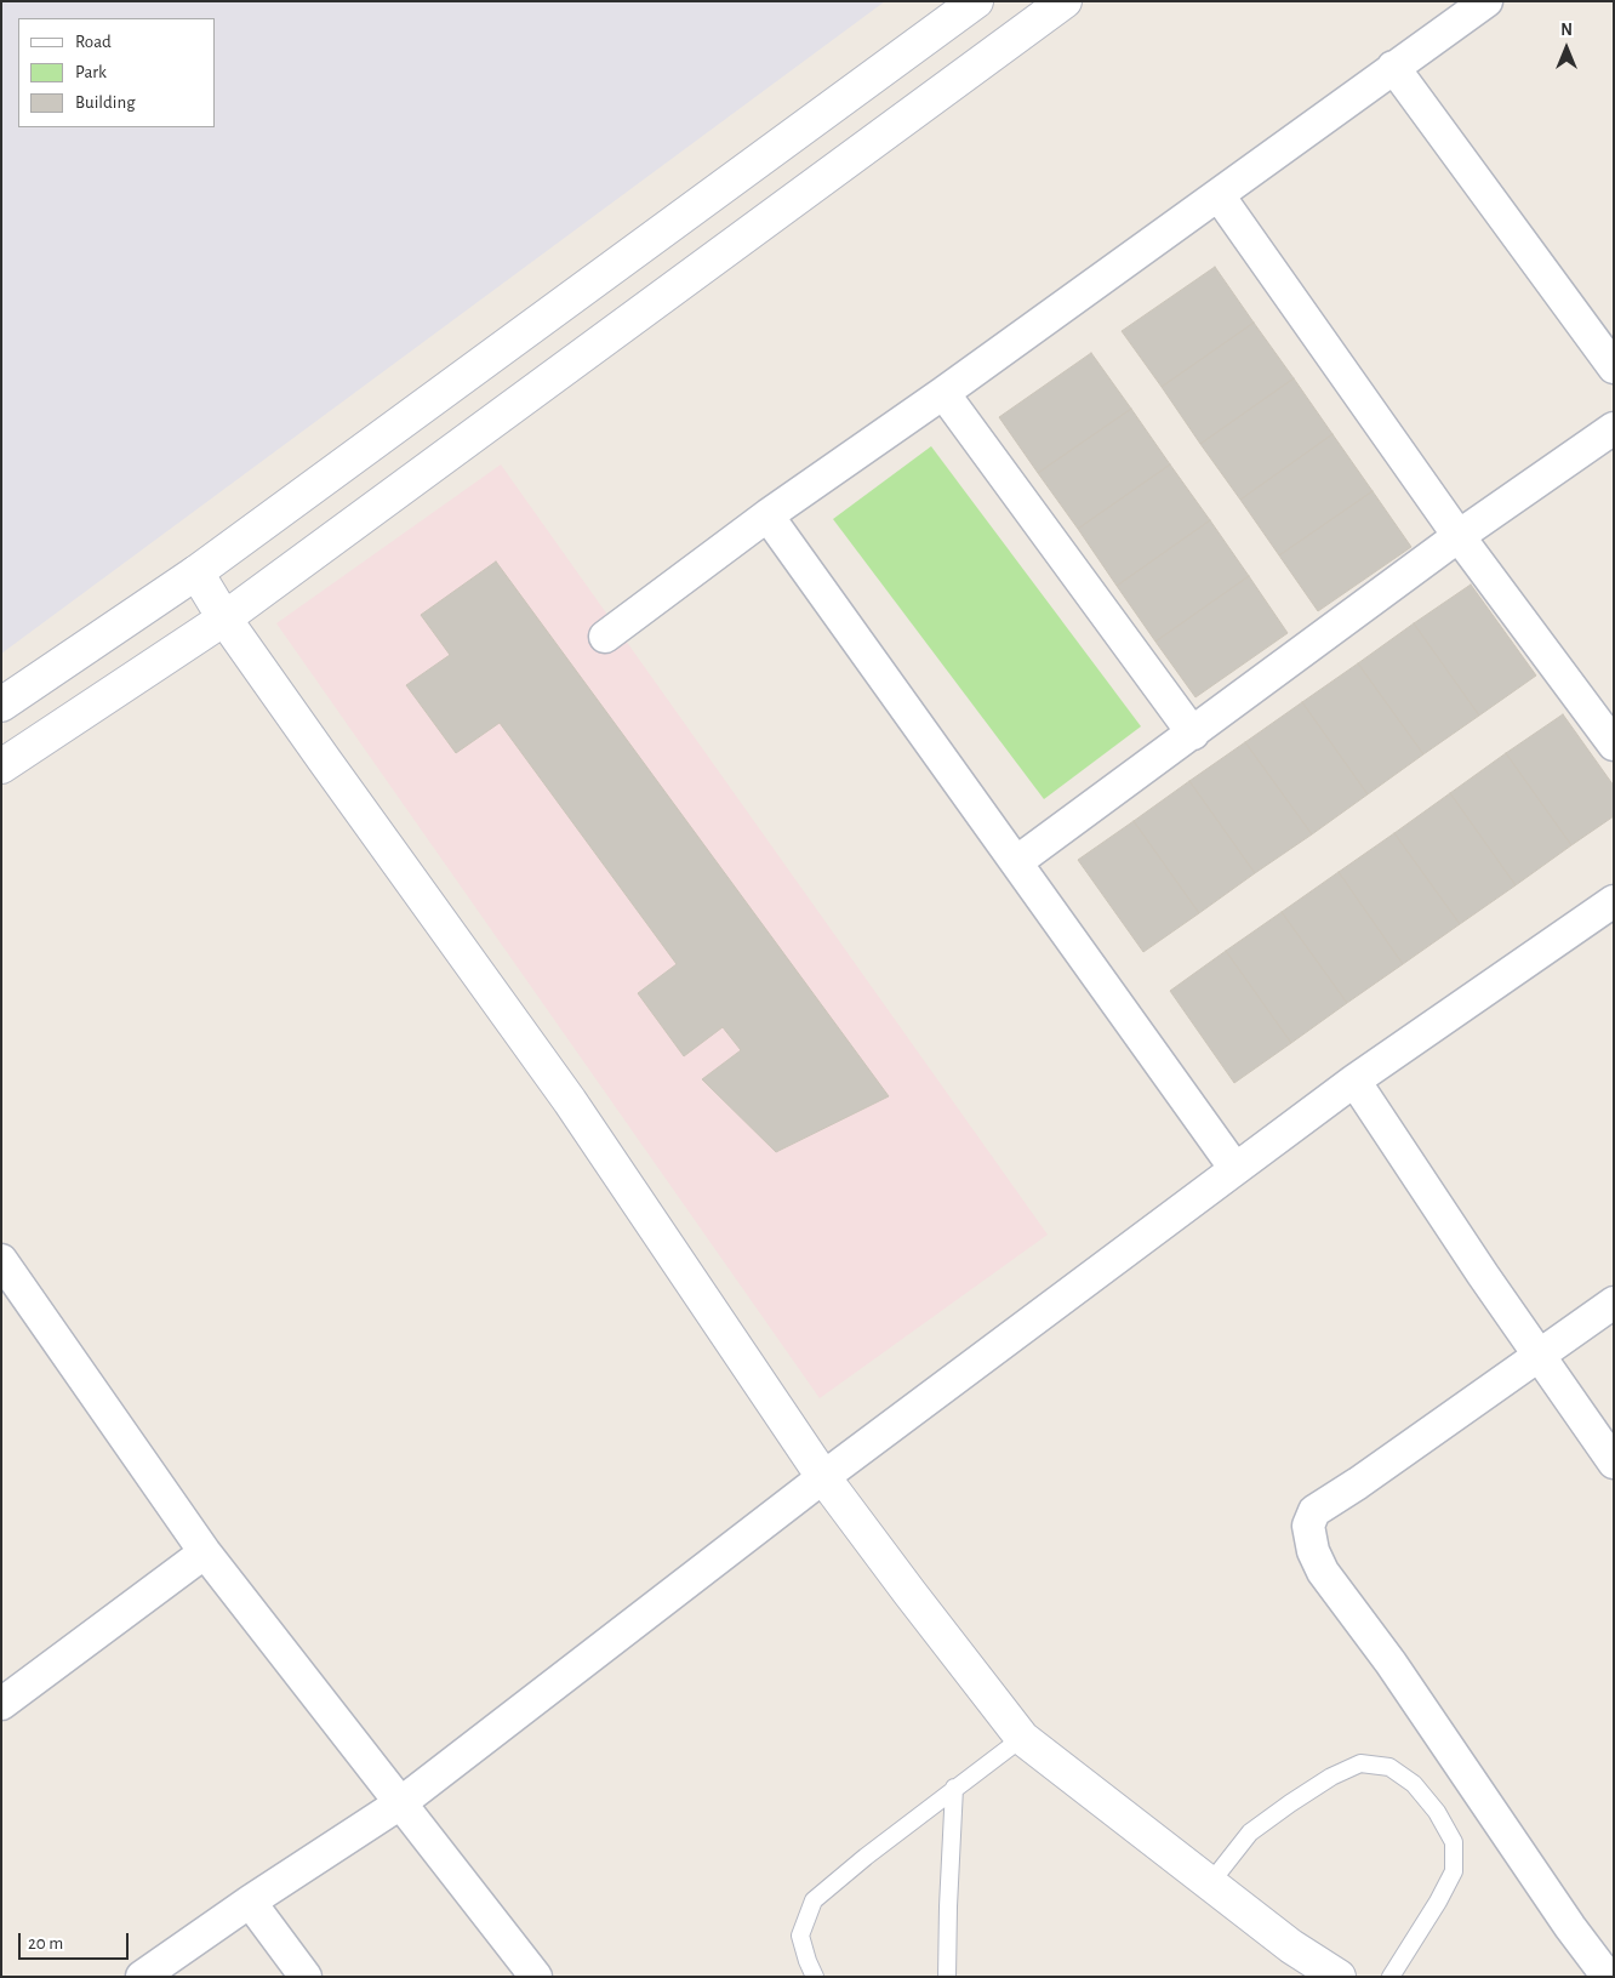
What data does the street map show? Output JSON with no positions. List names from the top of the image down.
{
  "legend": ["Road", "Park", "Building"],
  "scale_bar": "20 m",
  "north": "top"
}
